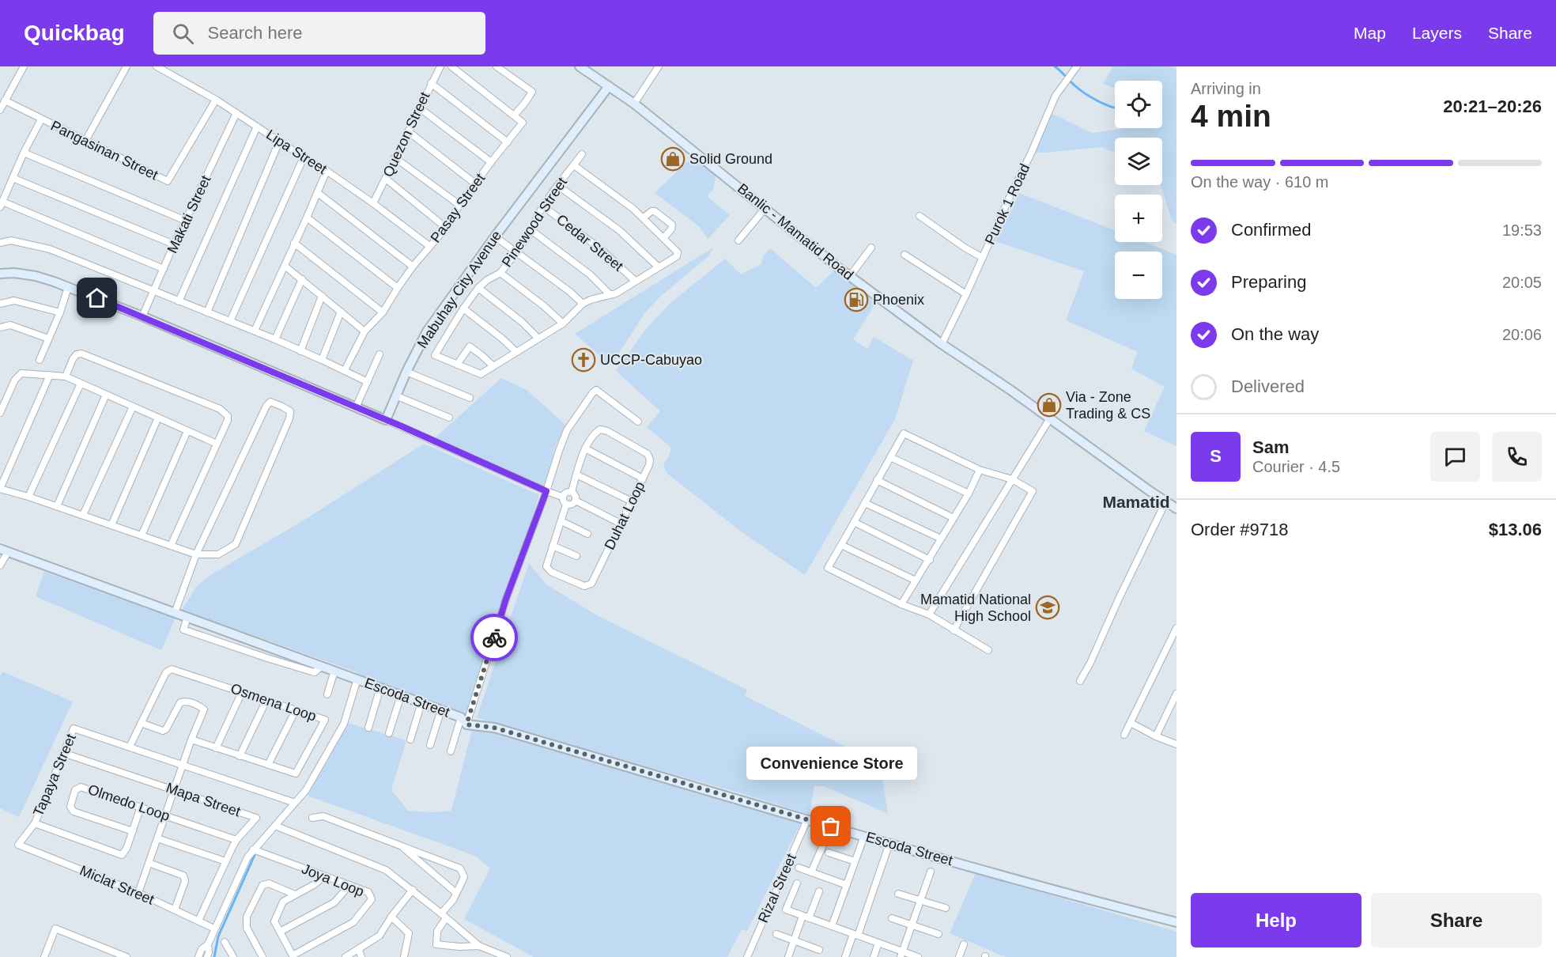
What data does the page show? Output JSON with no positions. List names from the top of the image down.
{
  "streets": {
    "street": [
      "Quezon Street",
      "Pangasinan Street",
      "Lipa Street",
      "Purok 1 Road",
      "Pasay Street",
      "Makati Street",
      "Pinewood Street",
      "Banlic - Mamatid Road",
      "Cedar Street",
      "Mabuhay City Avenue",
      "Duhat Loop",
      "Escoda Street",
      "Osmena Loop",
      "Tapaya Street",
      "Mapa Street",
      "Olmedo Loop",
      "Joya Loop",
      "Miclat Street",
      "Rizal Street"
    ]
  },
  "crossings": [
    ["Quezon Street", "Lipa Street"],
    ["Pangasinan Street", "Lipa Street"],
    ["Lipa Street", "Pasay Street"],
    ["Lipa Street", "Makati Street"],
    ["Purok 1 Road", "Banlic - Mamatid Road"],
    ["Pinewood Street", "Cedar Street"],
    ["Banlic - Mamatid Road", "Mabuhay City Avenue"],
    ["Escoda Street", "Rizal Street"],
    ["Osmena Loop", "Tapaya Street"],
    ["Tapaya Street", "Mapa Street"],
    ["Tapaya Street", "Miclat Street"],
    ["Mapa Street", "Olmedo Loop"],
    ["Mapa Street", "Miclat Street"]
  ],
  "districts": ["Mamatid"],
  "places": {
    "shop": ["Solid Ground", "Via - Zone Trading & CS"],
    "fuel station": ["Phoenix"],
    "church": ["UCCP-Cabuyao"],
    "school or university": ["Mamatid National High School"],
    "other": ["Convenience Store"]
  },
  "page": {
    "header": "Quickbag",
    "search": "Search here",
    "nav": ["Map", "Layers", "Share"],
    "heading": ["4 min", "Arriving in", "20:21–20:26"],
    "panel": [
      "Sam",
      "Courier · 4.5",
      "Order #9718",
      "$13.06"
    ],
    "map_buttons": ["+", "−"],
    "bar": "On the way · 610 m",
    "list": [
      ["Confirmed", "19:53"],
      ["Preparing", "20:05"],
      ["On the way", "20:06"],
      "Delivered"
    ],
    "round": "S",
    "bubble": "Convenience Store",
    "buttons": ["Help", "Share"]
  }
}
